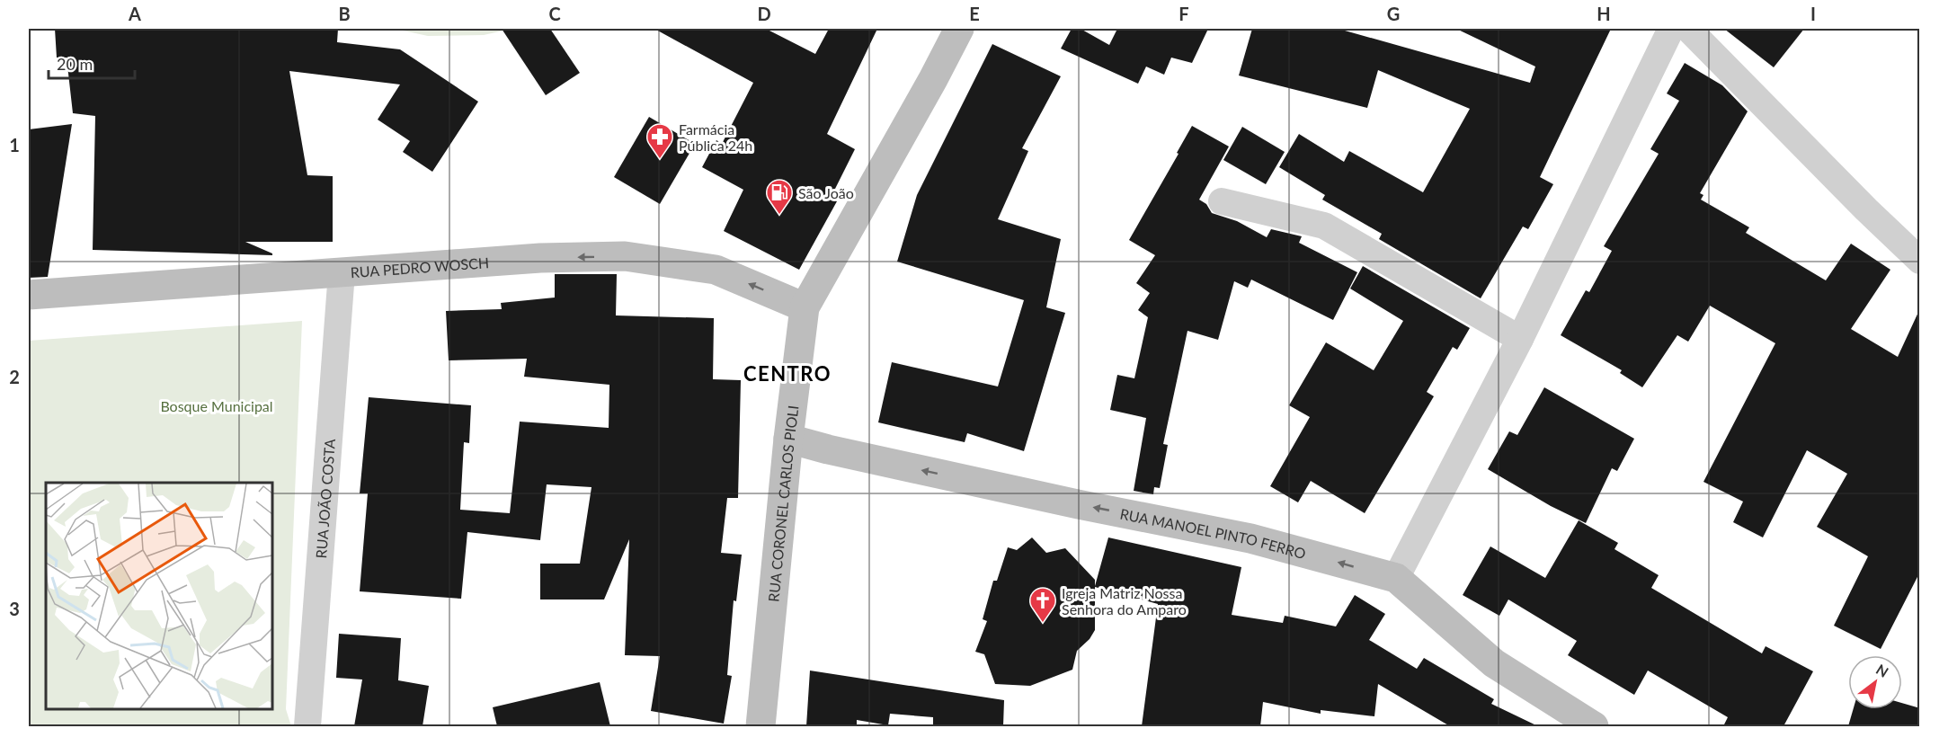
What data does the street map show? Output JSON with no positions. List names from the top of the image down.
{
  "streets": {
    "street": [
      "RUA PEDRO WOSCH",
      "RUA JOÃO COSTA",
      "RUA CORONEL CARLOS PIOLI",
      "RUA MANOEL PINTO FERRO"
    ]
  },
  "crossings": [
    ["RUA PEDRO WOSCH", "RUA JOÃO COSTA"],
    ["RUA PEDRO WOSCH", "RUA CORONEL CARLOS PIOLI"],
    ["RUA CORONEL CARLOS PIOLI", "RUA MANOEL PINTO FERRO"]
  ],
  "one_way": ["RUA PEDRO WOSCH", "RUA MANOEL PINTO FERRO"],
  "districts": ["CENTRO"],
  "parks": ["Bosque Municipal"],
  "places": {
    "pharmacy": ["Farmácia Pública 24h"],
    "fuel station": ["São João"],
    "church": ["Igreja Matriz Nossa Senhora do Amparo"]
  },
  "scale_bar": "20 m",
  "north": "top right",
  "grid": {
    "columns": [
      "A",
      "B",
      "C",
      "D",
      "E",
      "F",
      "G",
      "H",
      "I"
    ],
    "rows": ["1", "2", "3"]
  }
}
